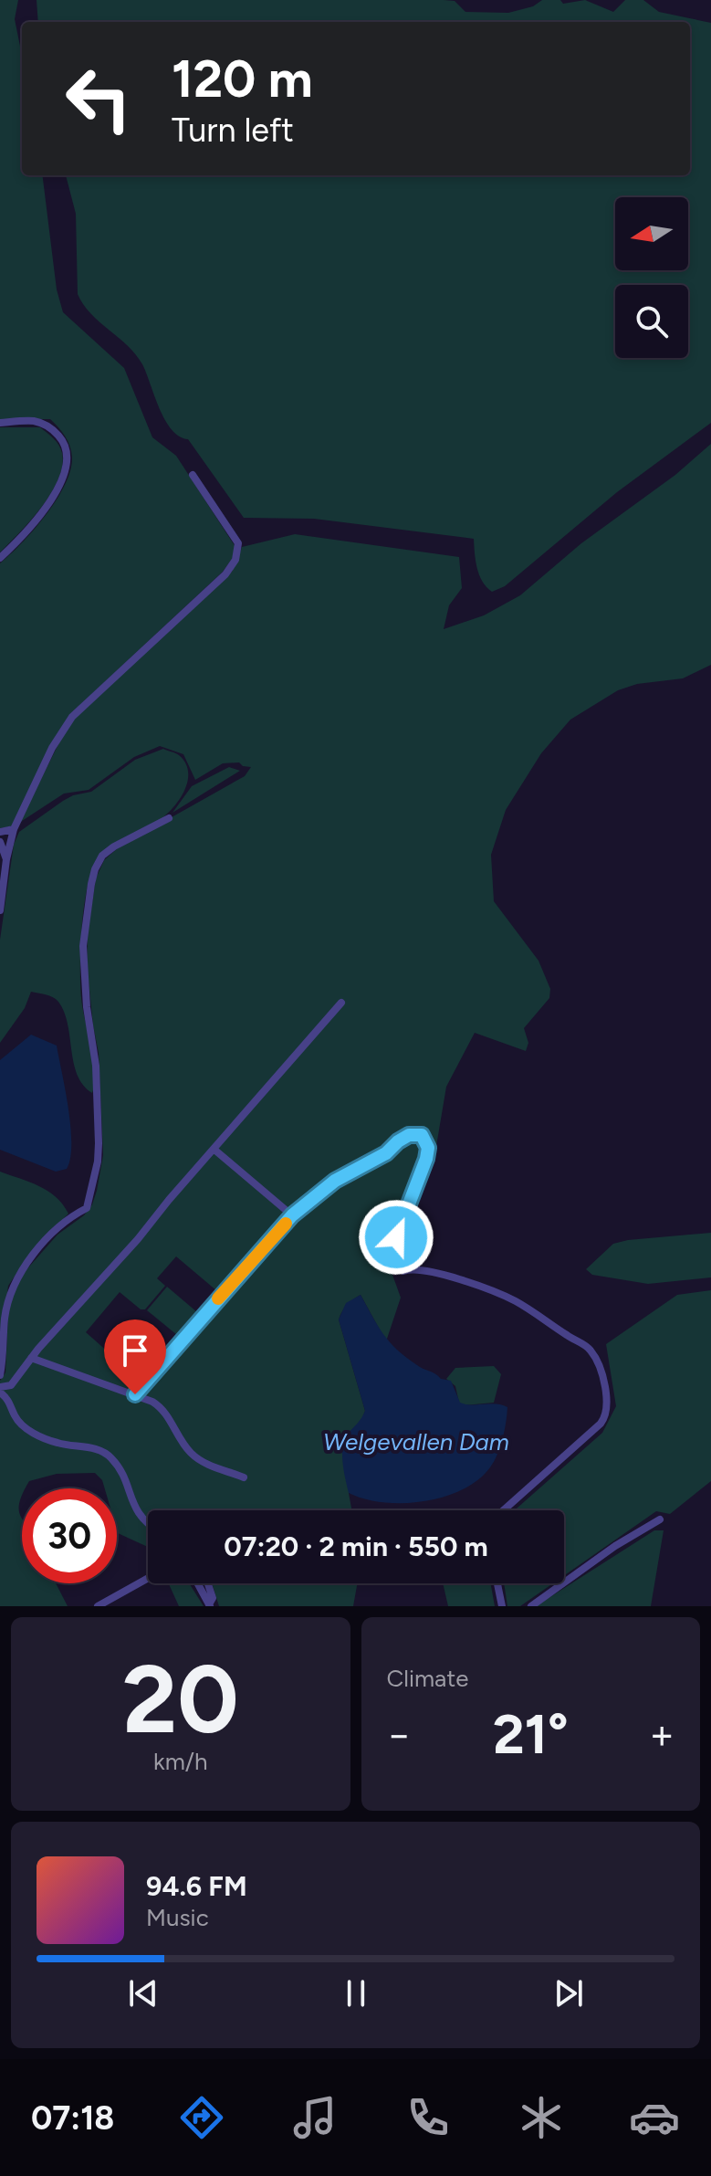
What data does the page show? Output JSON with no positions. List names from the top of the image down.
{
  "water": ["Welgevallen Dam"],
  "north": "left",
  "page": {
    "turn": ["120 m", "Turn left"],
    "limit": "30",
    "trip": "07:20 · 2 min · 550 m",
    "tile": [
      ["20", "km/h"],
      "Climate"
    ],
    "heat": ["−", "21°", "+"],
    "song": ["94.6 FM", "Music"],
    "tabs": "07:18"
  }
}
